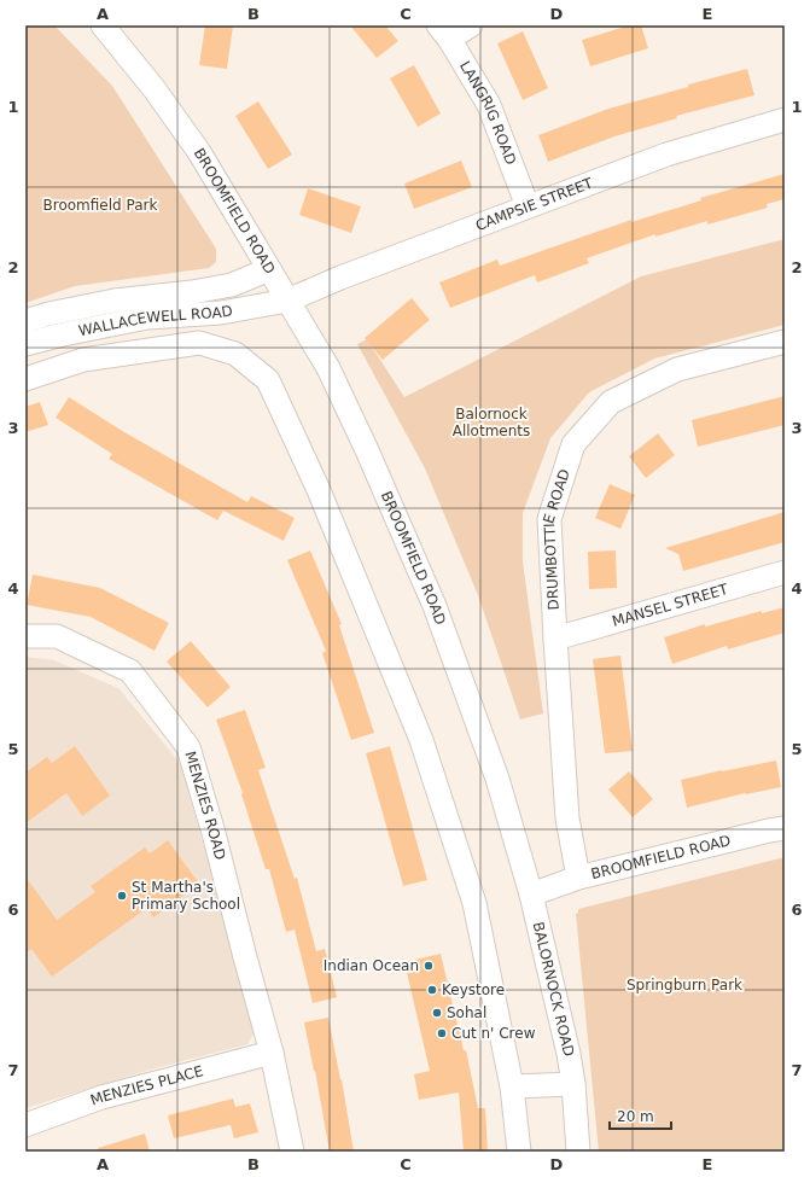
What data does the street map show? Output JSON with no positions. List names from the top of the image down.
{
  "streets": {
    "street": [
      "LANGRIG ROAD",
      "CAMPSIE STREET",
      "BROOMFIELD ROAD",
      "WALLACEWELL ROAD",
      "DRUMBOTTIE ROAD",
      "MANSEL STREET",
      "MENZIES ROAD",
      "BALORNOCK ROAD",
      "MENZIES PLACE"
    ]
  },
  "crossings": [
    ["LANGRIG ROAD", "CAMPSIE STREET"],
    ["CAMPSIE STREET", "BROOMFIELD ROAD"],
    ["CAMPSIE STREET", "WALLACEWELL ROAD"],
    ["BROOMFIELD ROAD", "WALLACEWELL ROAD"],
    ["BROOMFIELD ROAD", "DRUMBOTTIE ROAD"],
    ["BROOMFIELD ROAD", "BALORNOCK ROAD"],
    ["DRUMBOTTIE ROAD", "MANSEL STREET"],
    ["MENZIES ROAD", "MENZIES PLACE"]
  ],
  "parks": ["Broomfield Park", "Balornock Allotments", "Springburn Park"],
  "places": [
    "St Martha's Primary School",
    "Indian Ocean",
    "Keystore",
    "Sohal",
    "Cut n' Crew"
  ],
  "scale_bar": "20 m",
  "grid": {
    "columns": [
      "A",
      "B",
      "C",
      "D",
      "E"
    ],
    "rows": [
      "1",
      "2",
      "3",
      "4",
      "5",
      "6",
      "7"
    ]
  }
}
